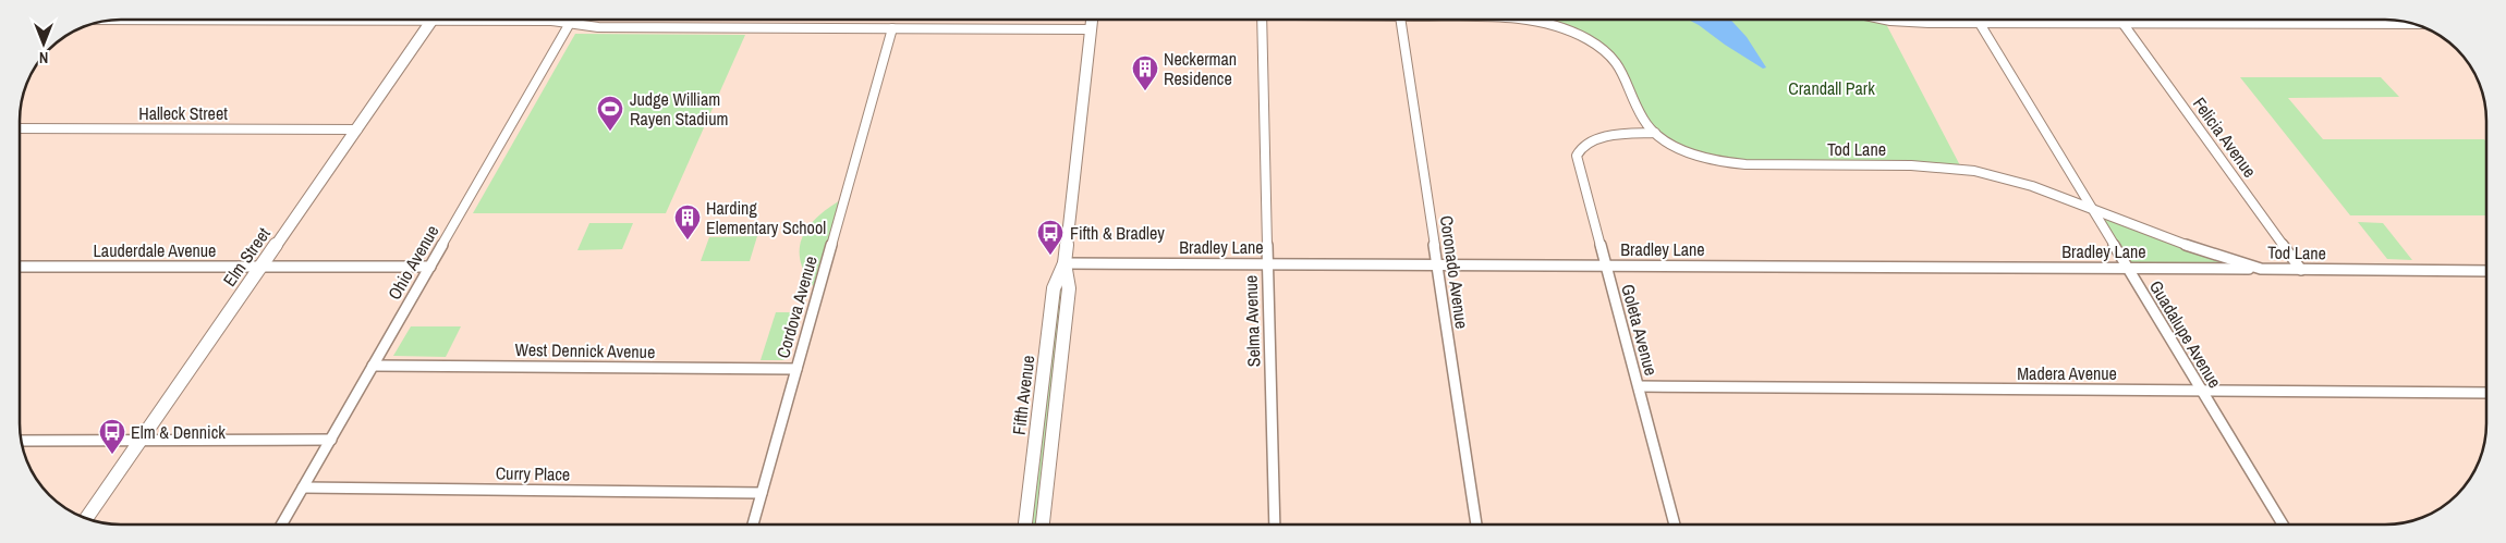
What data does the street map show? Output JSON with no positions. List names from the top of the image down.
{
  "streets": {
    "street": [
      "Halleck Street",
      "Felicia Avenue",
      "Tod Lane",
      "Bradley Lane",
      "Lauderdale Avenue",
      "Elm Street",
      "Ohio Avenue",
      "Coronado Avenue",
      "Cordova Avenue",
      "Selma Avenue",
      "Goleta Avenue",
      "Guadalupe Avenue",
      "West Dennick Avenue",
      "Madera Avenue",
      "Fifth Avenue",
      "Curry Place"
    ]
  },
  "crossings": [
    ["Halleck Street", "Elm Street"],
    ["Felicia Avenue", "Tod Lane"],
    ["Tod Lane", "Bradley Lane"],
    ["Tod Lane", "Goleta Avenue"],
    ["Tod Lane", "Guadalupe Avenue"],
    ["Bradley Lane", "Coronado Avenue"],
    ["Bradley Lane", "Selma Avenue"],
    ["Bradley Lane", "Goleta Avenue"],
    ["Bradley Lane", "Guadalupe Avenue"],
    ["Bradley Lane", "Fifth Avenue"],
    ["Lauderdale Avenue", "Elm Street"],
    ["Lauderdale Avenue", "Ohio Avenue"],
    ["Ohio Avenue", "West Dennick Avenue"],
    ["Ohio Avenue", "Curry Place"],
    ["Cordova Avenue", "West Dennick Avenue"],
    ["Cordova Avenue", "Curry Place"],
    ["Goleta Avenue", "Madera Avenue"],
    ["Guadalupe Avenue", "Madera Avenue"]
  ],
  "parks": ["Crandall Park"],
  "places": {
    "building": ["Neckerman Residence", "Harding Elementary School"],
    "sports": ["Judge William Rayen Stadium"],
    "bus stop": ["Fifth & Bradley", "Elm & Dennick"]
  },
  "north": "bottom"
}
